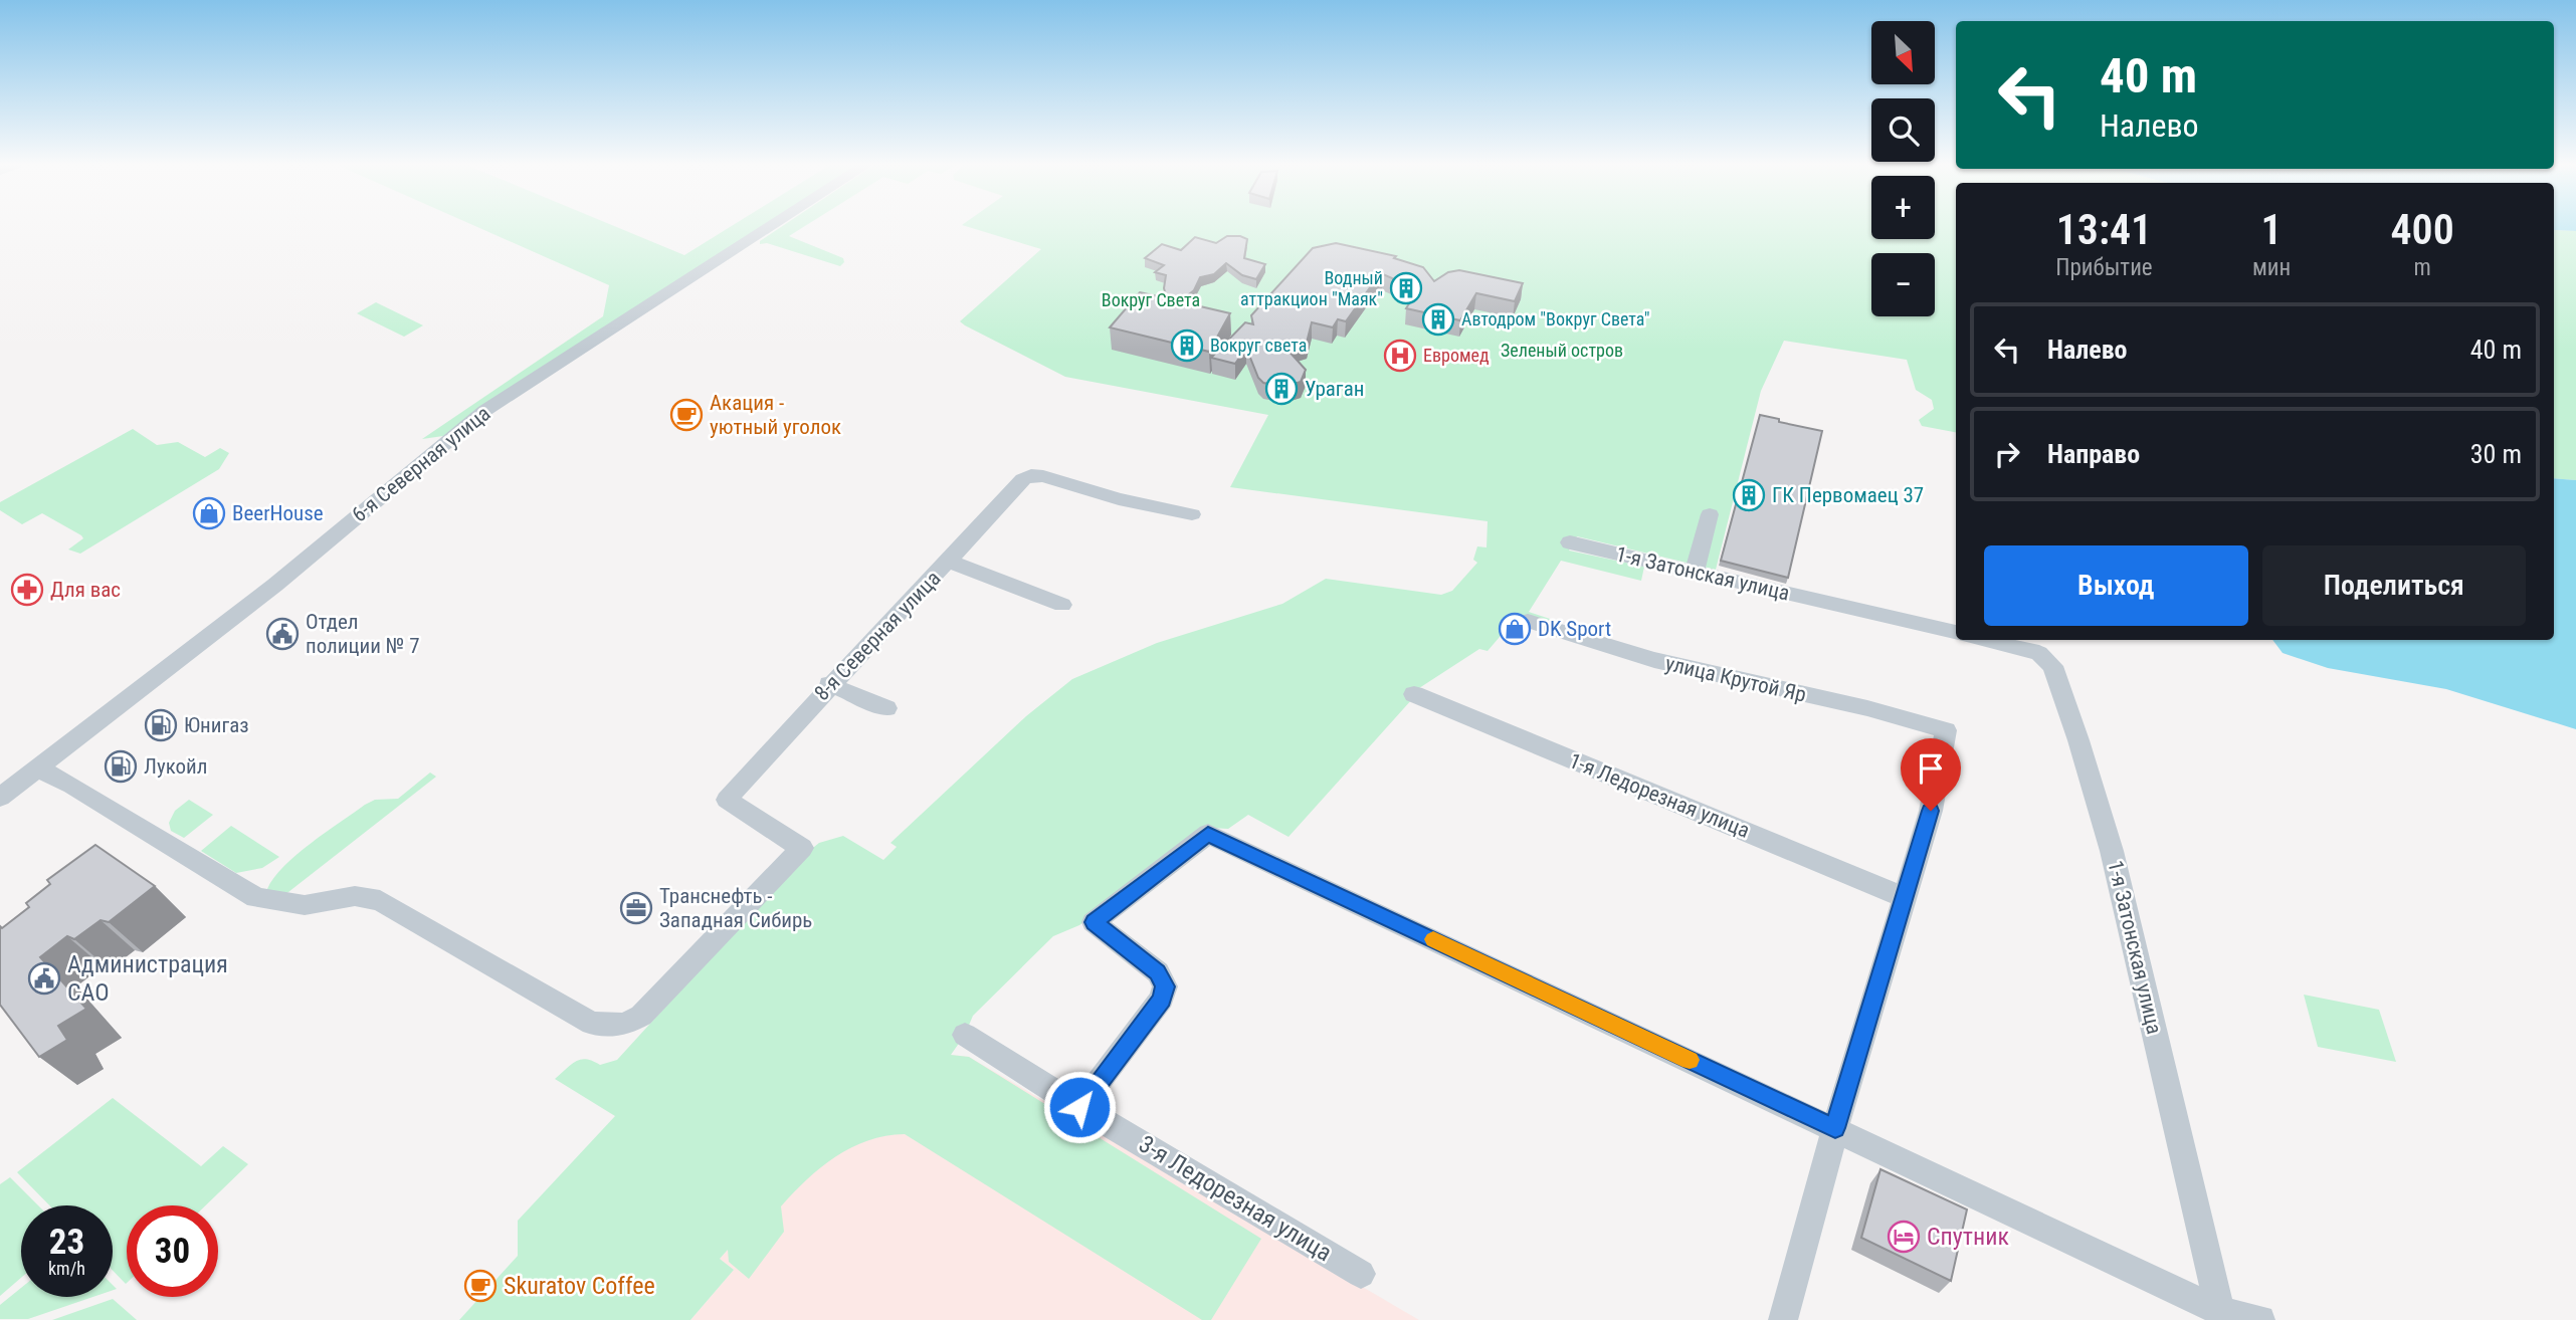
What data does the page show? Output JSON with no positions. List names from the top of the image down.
{
  "streets": {
    "street": [
      "6-я Северная улица",
      "1-я Затонская улица",
      "8-я Северная улица",
      "улица Крутой Яр",
      "1-я Ледорезная улица",
      "3-я Ледорезная улица"
    ]
  },
  "crossings": [
    ["6-я Северная улица", "8-я Северная улица"],
    ["улица Крутой Яр", "1-я Ледорезная улица"]
  ],
  "parks": ["Вокруг Света", "Зеленый остров"],
  "places": {
    "building": [
      "Водный аттракцион \"Маяк\"",
      "Автодром \"Вокруг Света\"",
      "Вокруг света",
      "Ураган",
      "ГК Первомаец 37"
    ],
    "hospital": ["Евромед"],
    "cafe": ["Акация - уютный уголок", "Skuratov Coffee"],
    "shop": ["BeerHouse", "DK Sport"],
    "pharmacy": ["Для вас"],
    "public building": ["Отдел полиции № 7", "Администрация САО"],
    "fuel station": ["Юнигаз", "Лукойл"],
    "office": ["Транснефть - Западная Сибирь"],
    "hotel": ["Спутник"]
  },
  "north": "bottom right",
  "page": {
    "map_buttons": ["+", "−"],
    "turn": ["40 m", "Налево"],
    "eta": [
      "13:41",
      "Прибытие",
      "1",
      "мин",
      "400",
      "m"
    ],
    "list": [
      {
        "name": "Налево",
        "value": "40 m"
      },
      {
        "name": "Направо",
        "value": "30 m"
      }
    ],
    "buttons": ["Выход", "Поделиться"],
    "speed": "23 km/h",
    "limit": "30"
  }
}
